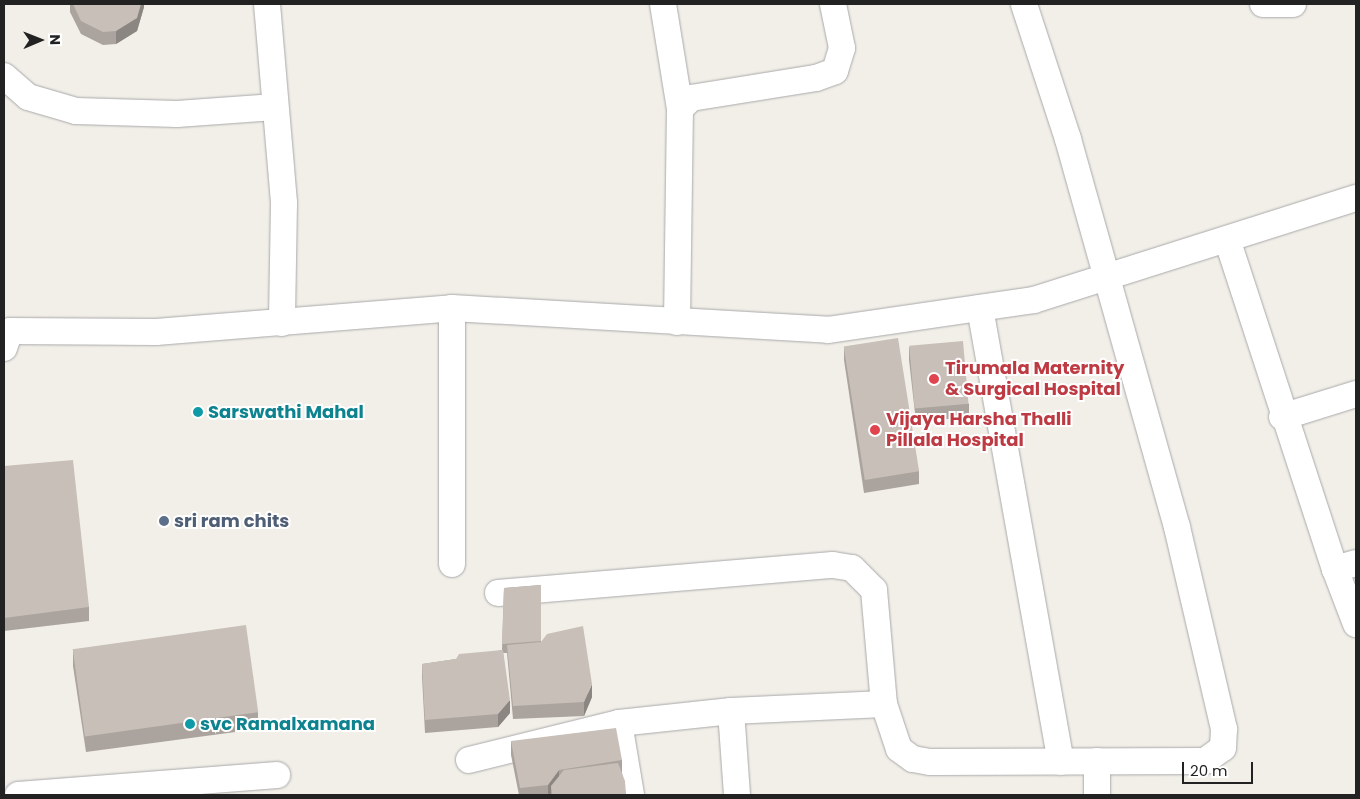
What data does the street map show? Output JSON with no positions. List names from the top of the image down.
{
  "places": [
    "Tirumala Maternity & Surgical Hospital",
    "Sarswathi Mahal",
    "Vijaya Harsha Thalli Pillala Hospital",
    "sri ram chits",
    "svc Ramalxamana"
  ],
  "scale_bar": "20 m",
  "north": "right"
}
